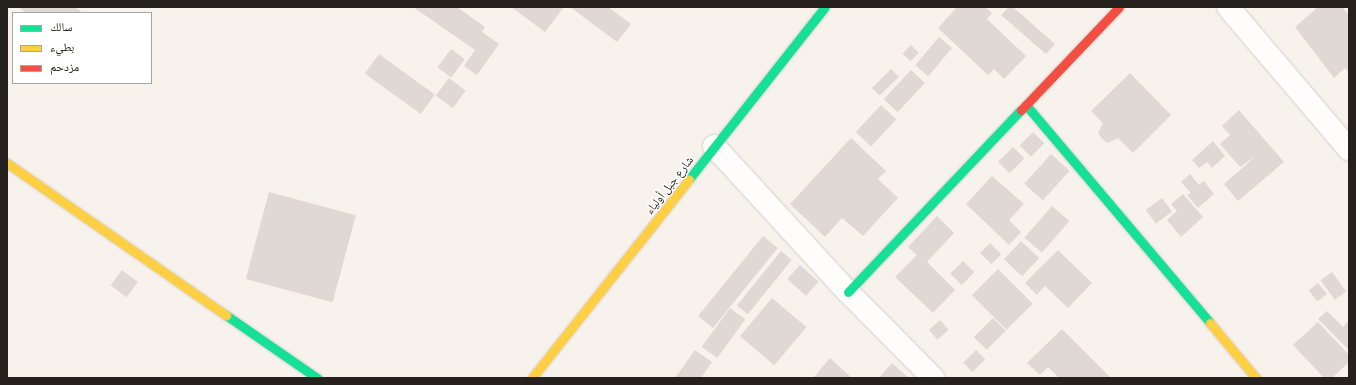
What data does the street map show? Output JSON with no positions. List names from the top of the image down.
{
  "streets": {
    "main road": ["شارع جبل أولياء"]
  },
  "legend": ["سالك", "بطيء", "مزدحم"]
}
